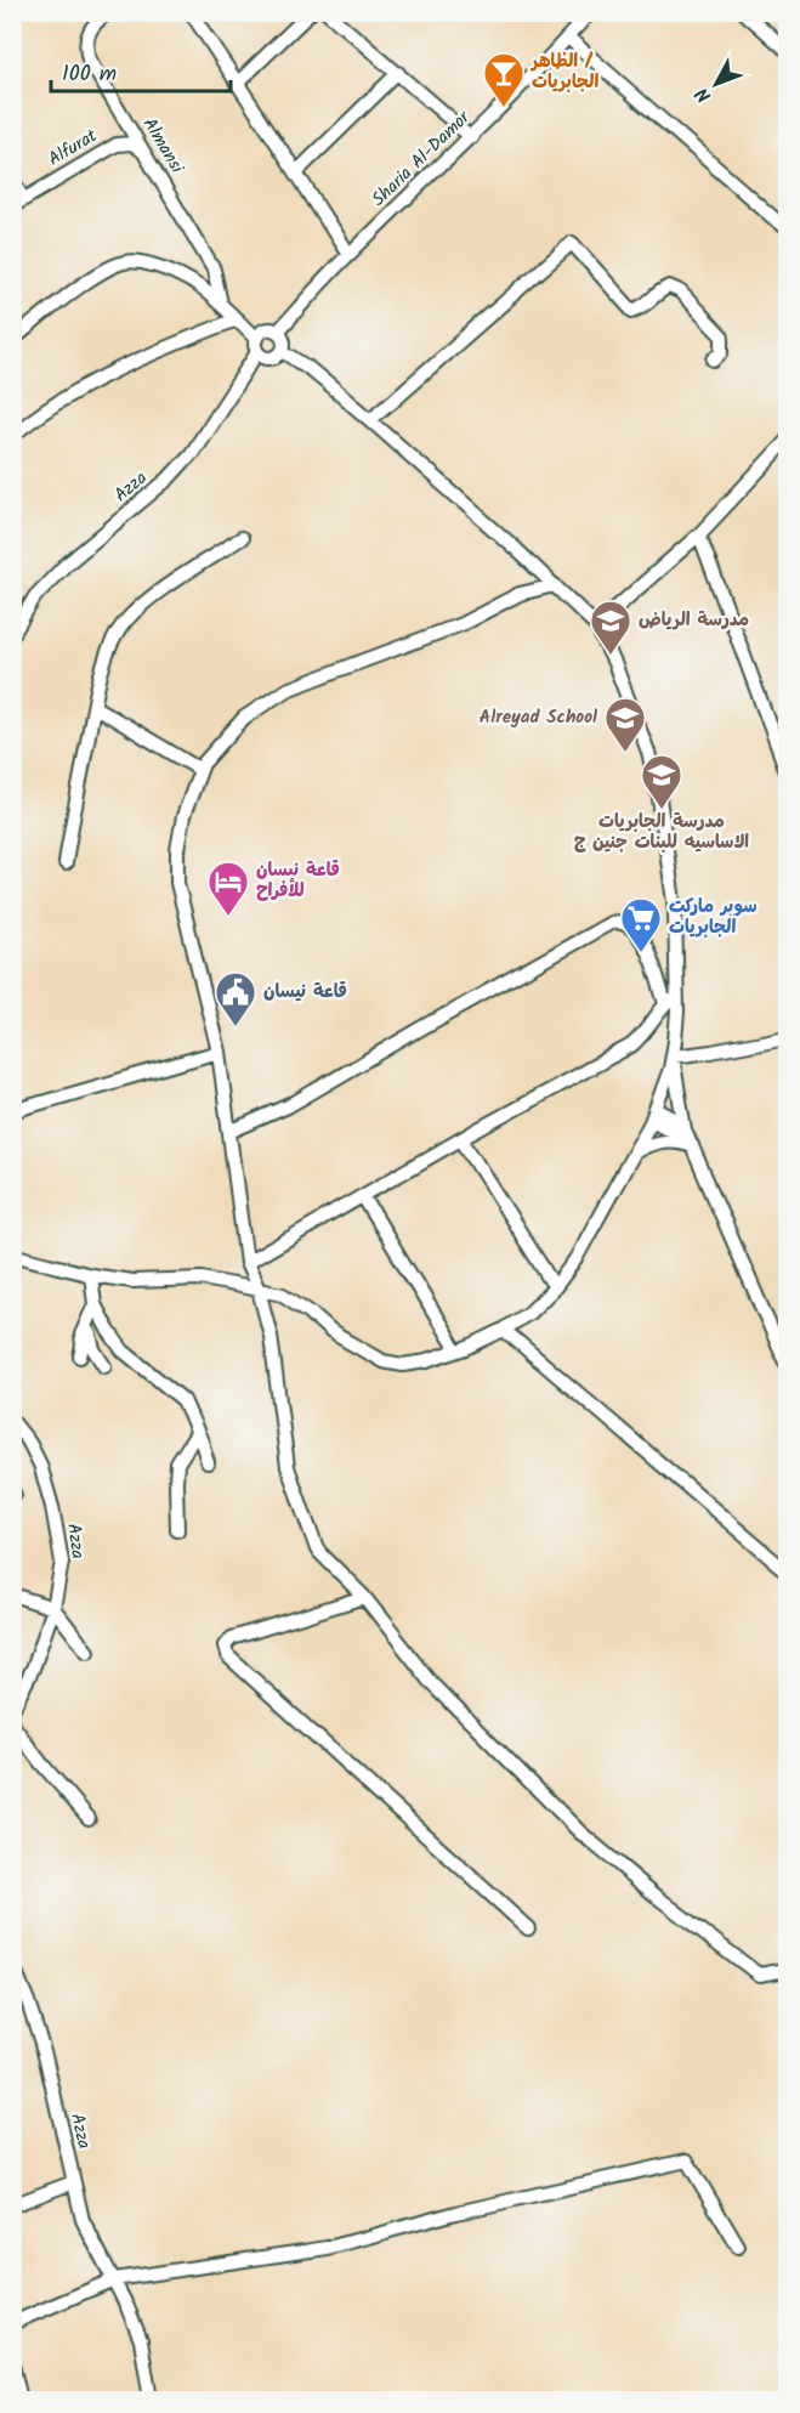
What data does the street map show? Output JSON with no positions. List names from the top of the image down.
{
  "streets": {
    "street": [
      "Almansi",
      "Alfurat",
      "Sharia Al-Damor",
      "Azza"
    ]
  },
  "crossings": [
    ["Almansi", "Alfurat"],
    ["Sharia Al-Damor", "Azza"]
  ],
  "places": {
    "bar": ["الظاهر / الجابريات"],
    "school or university": ["مدرسة الرياض", "Alreyad School", "مدرسة الجابريات الاساسيه للبنات جنين ج"],
    "hotel": ["قاعة نيسان للأفراح"],
    "supermarket": ["سوبر ماركت الجابريات"],
    "public building": ["قاعة نيسان"]
  },
  "scale_bar": "100 m",
  "north": "bottom left"
}
